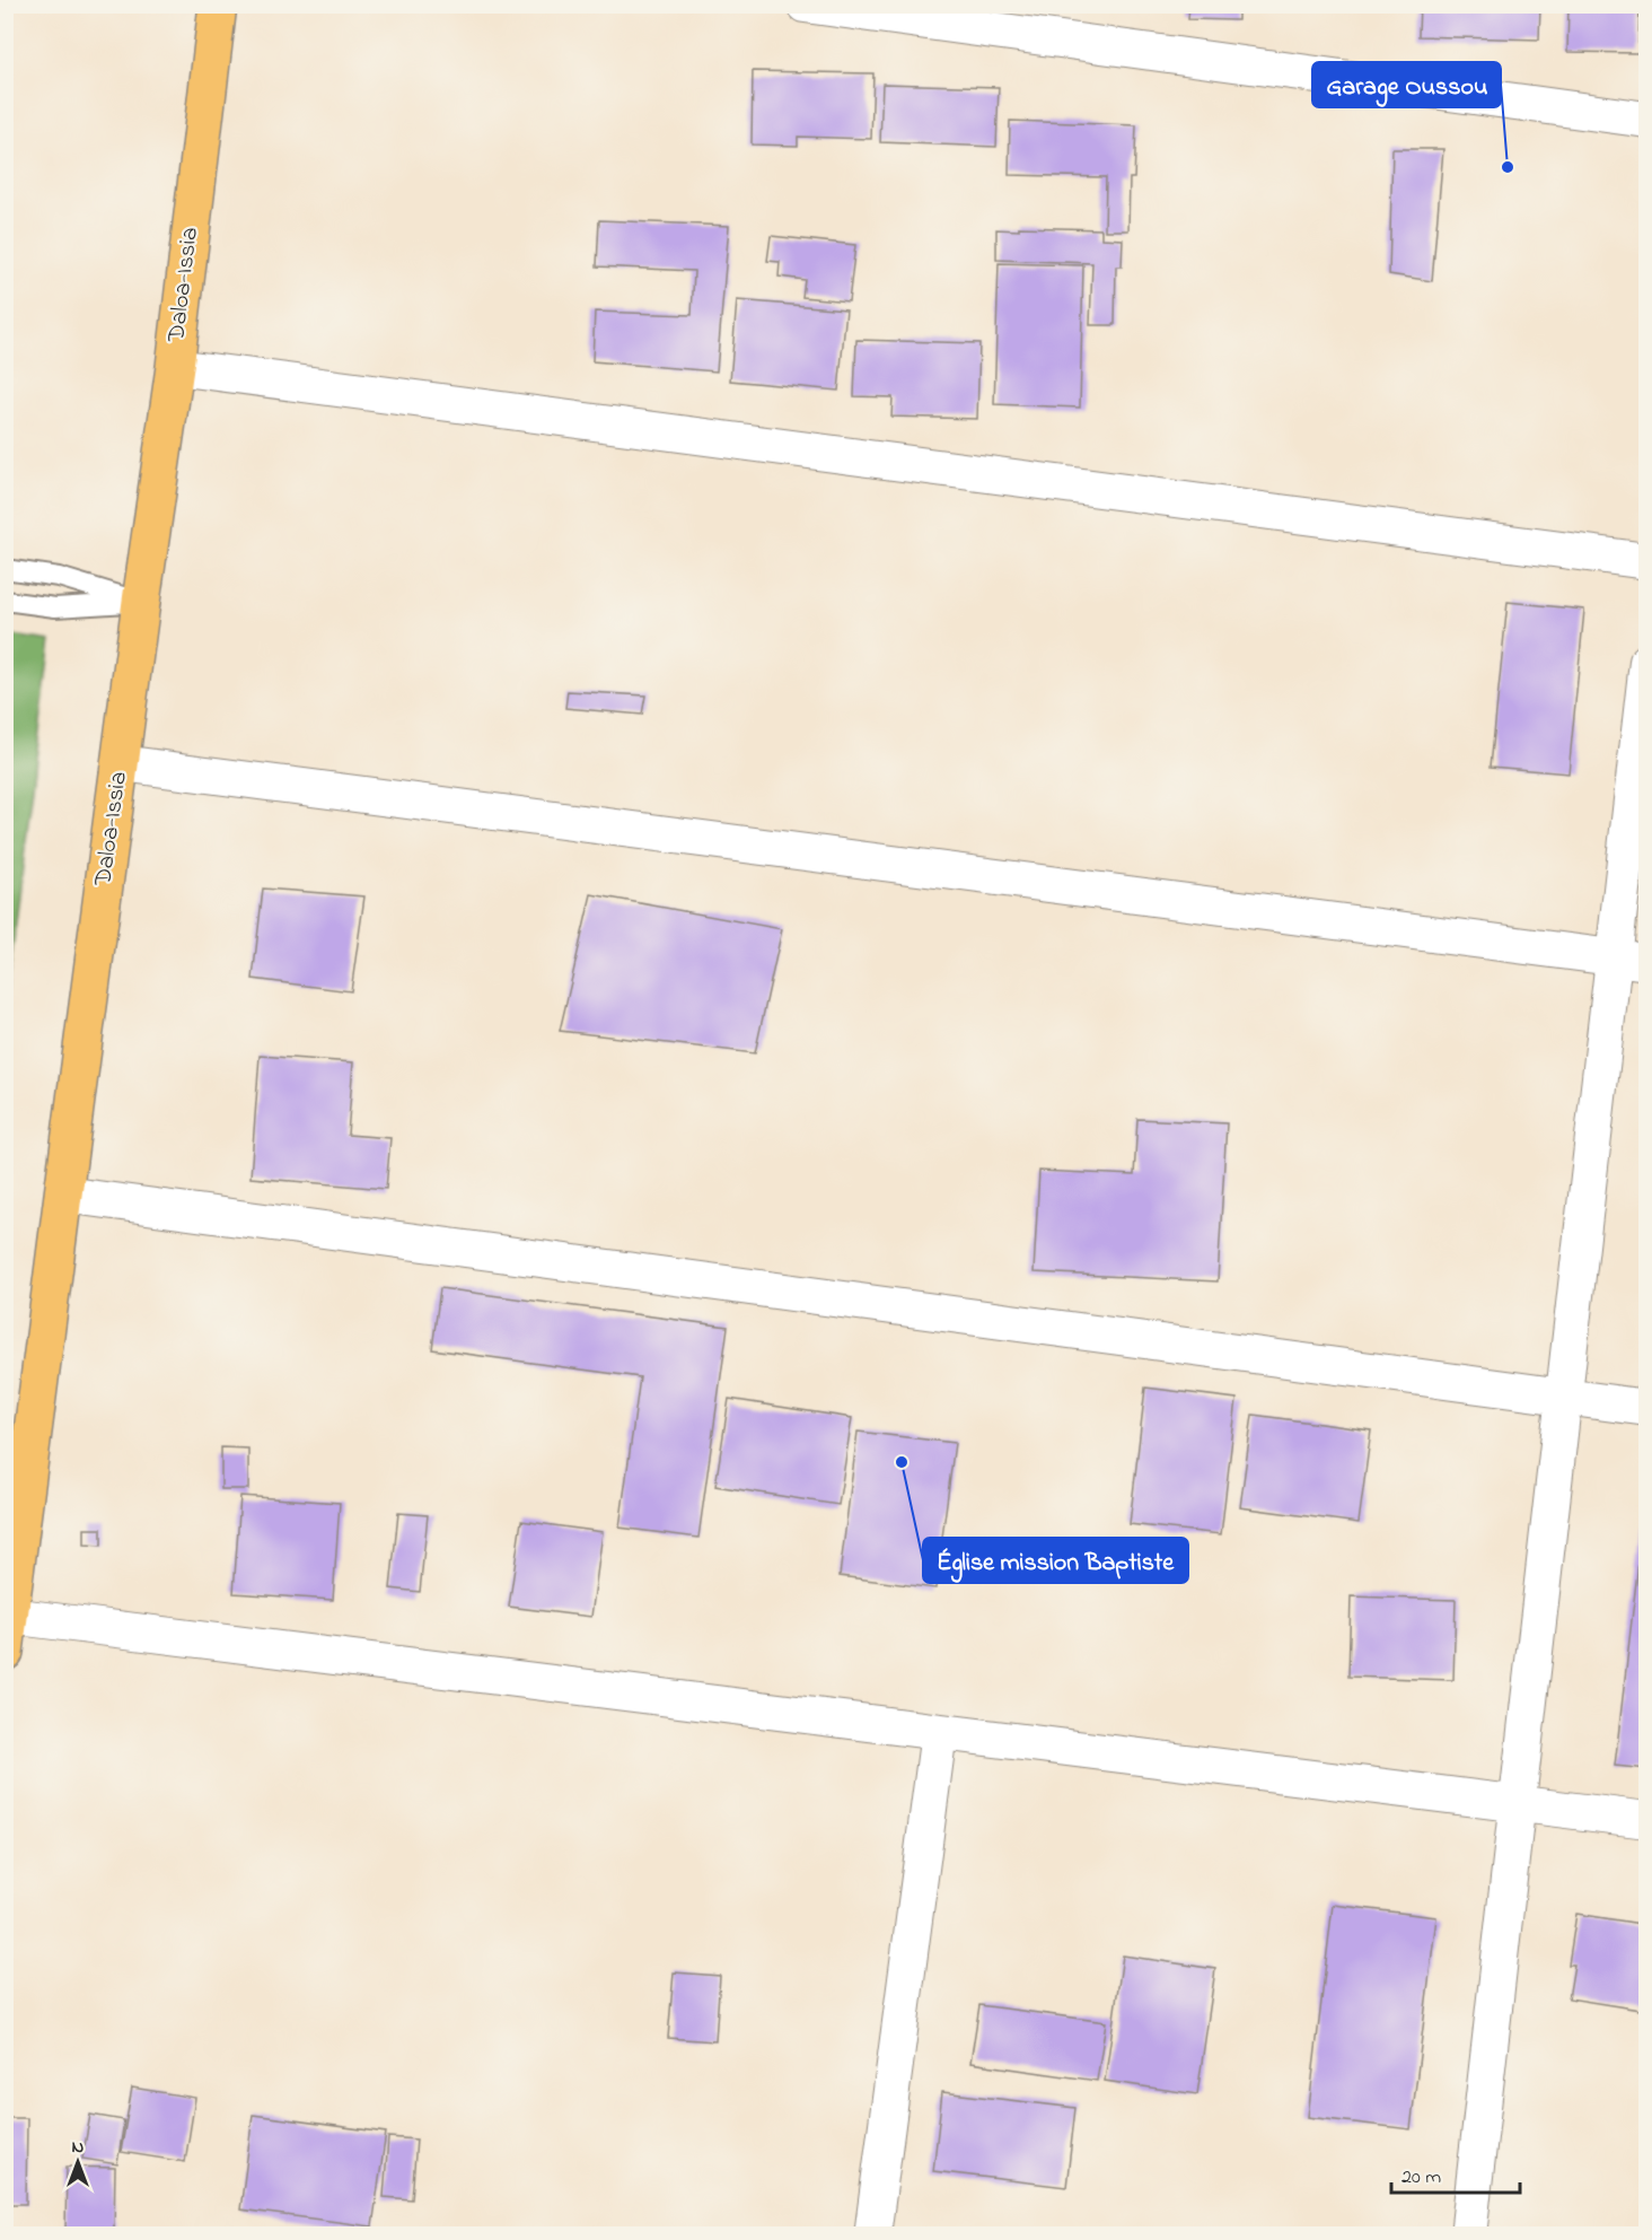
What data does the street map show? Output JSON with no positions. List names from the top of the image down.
{
  "streets": {
    "main road": ["Daloa-Issia"]
  },
  "places": ["Garage Oussou", "Église mission Baptiste"],
  "scale_bar": "20 m",
  "north": "top"
}
